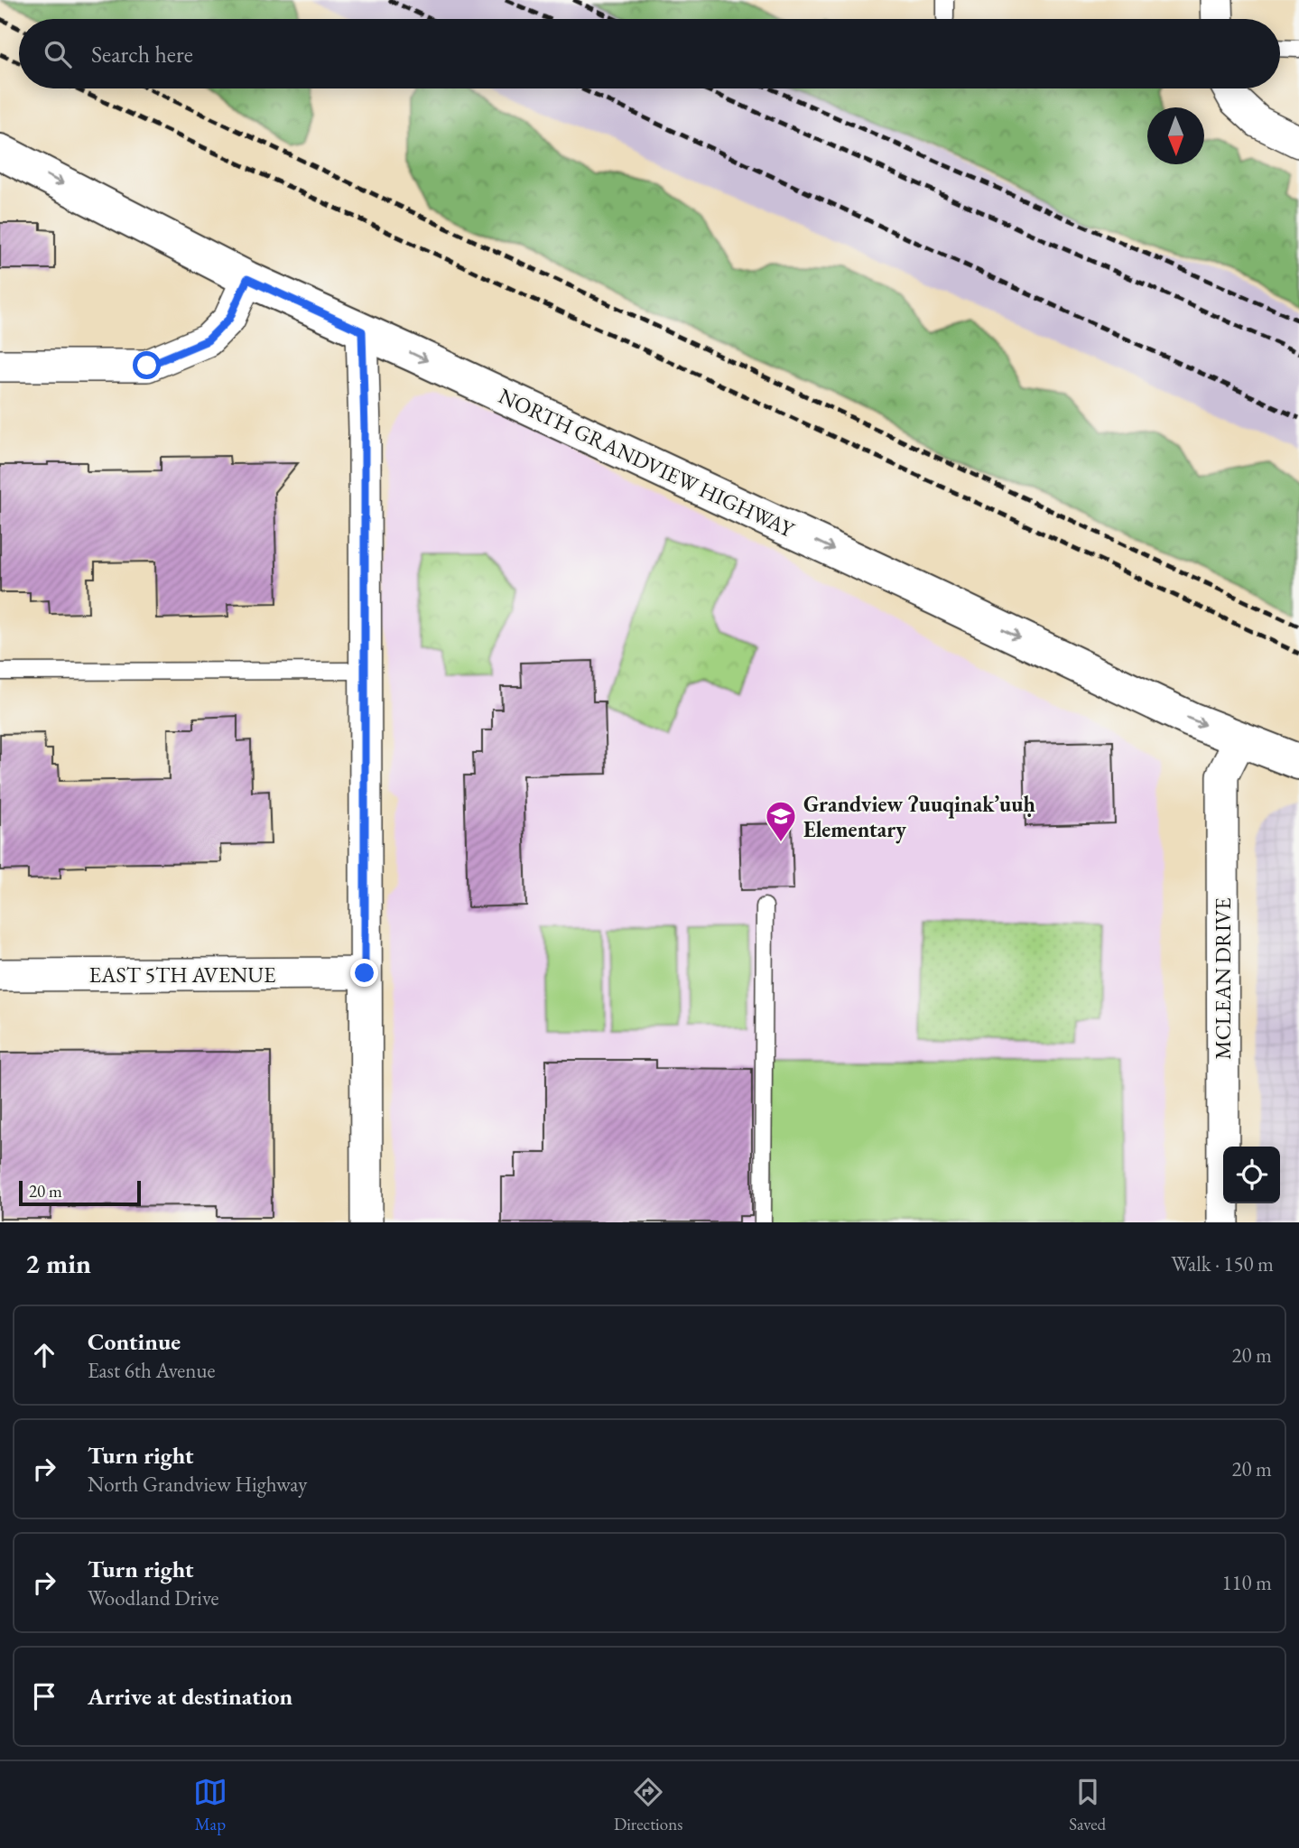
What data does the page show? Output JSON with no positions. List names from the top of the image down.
{
  "streets": {
    "street": ["NORTH GRANDVIEW HIGHWAY", "EAST 5TH AVENUE", "MCLEAN DRIVE"]
  },
  "crossings": [
    ["NORTH GRANDVIEW HIGHWAY", "MCLEAN DRIVE"]
  ],
  "one_way": ["NORTH GRANDVIEW HIGHWAY"],
  "places": {
    "school or university": ["Grandview ʔuuqinak’uuḥ Elementary"]
  },
  "scale_bar": "20 m",
  "north": "bottom",
  "page": {
    "search": "Search here",
    "scale": "20 m",
    "heading": ["2 min", "Walk · 150 m"],
    "list": [
      ["Continue", "East 6th Avenue", "20 m"],
      ["Turn right", "North Grandview Highway", "20 m"],
      ["Turn right", "Woodland Drive", "110 m"],
      "Arrive at destination"
    ],
    "nav": ["Map", "Directions", "Saved"]
  }
}
